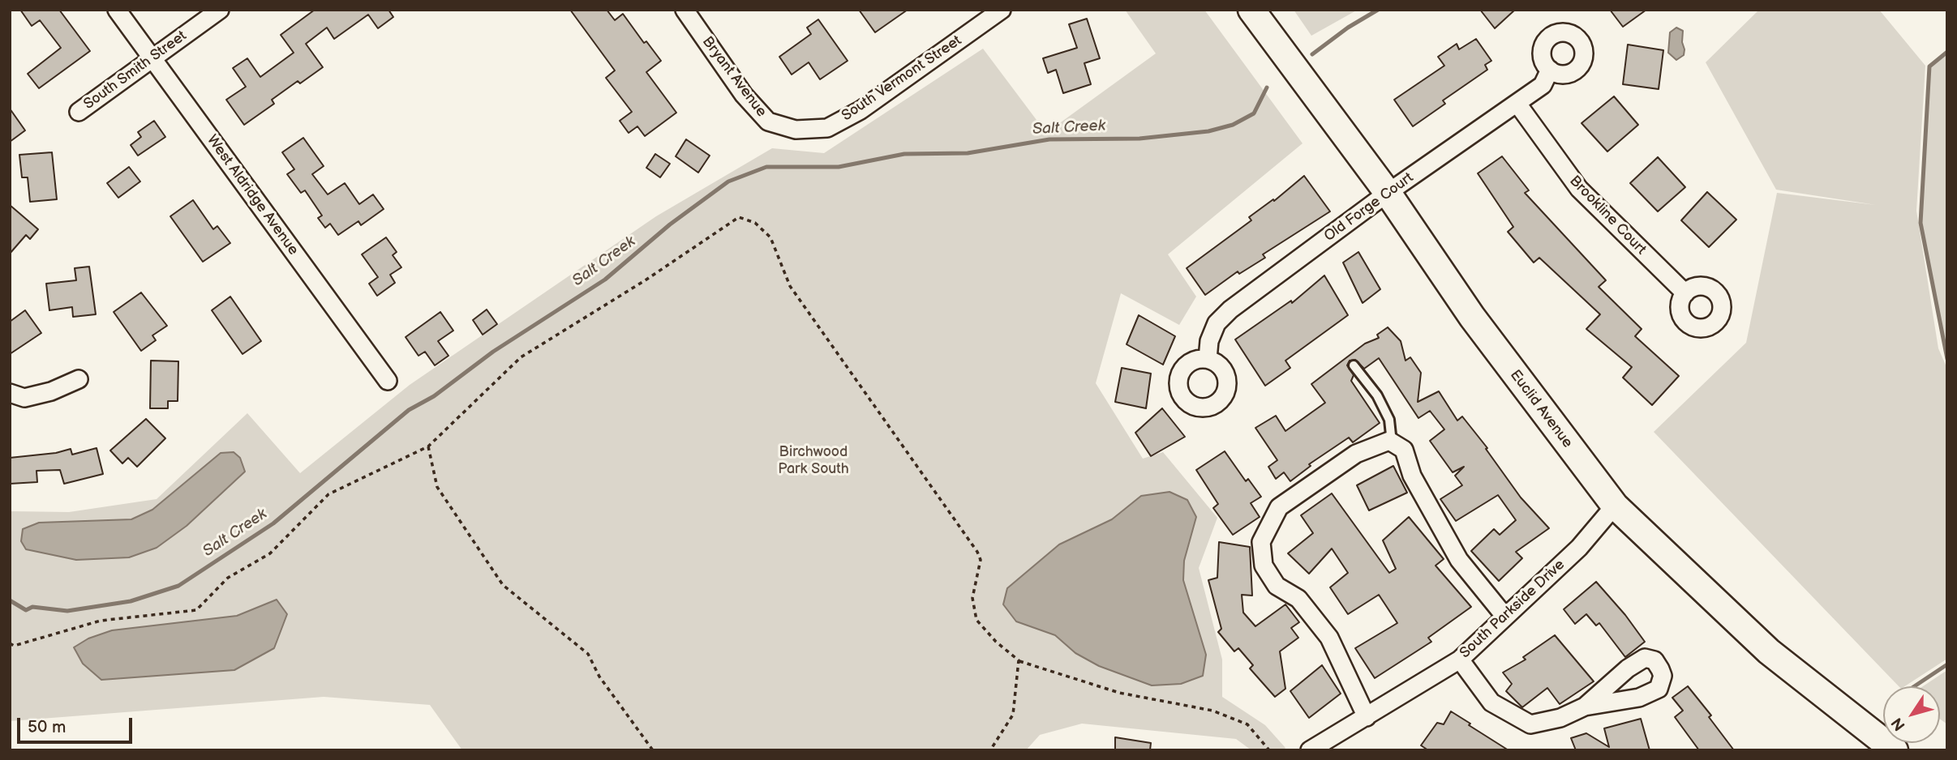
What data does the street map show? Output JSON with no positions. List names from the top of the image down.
{
  "streets": {
    "main road": ["Euclid Avenue"],
    "street": [
      "South Smith Street",
      "Bryant Avenue",
      "South Vermont Street",
      "West Aldridge Avenue",
      "Old Forge Court",
      "Brookline Court",
      "South Parkside Drive"
    ]
  },
  "crossings": [
    ["South Smith Street", "West Aldridge Avenue"],
    ["Bryant Avenue", "South Vermont Street"],
    ["Old Forge Court", "Brookline Court"],
    ["Old Forge Court", "Euclid Avenue"],
    ["Euclid Avenue", "South Parkside Drive"]
  ],
  "water": ["Salt Creek"],
  "parks": ["Birchwood Park South"],
  "scale_bar": "50 m",
  "north": "bottom left"
}
